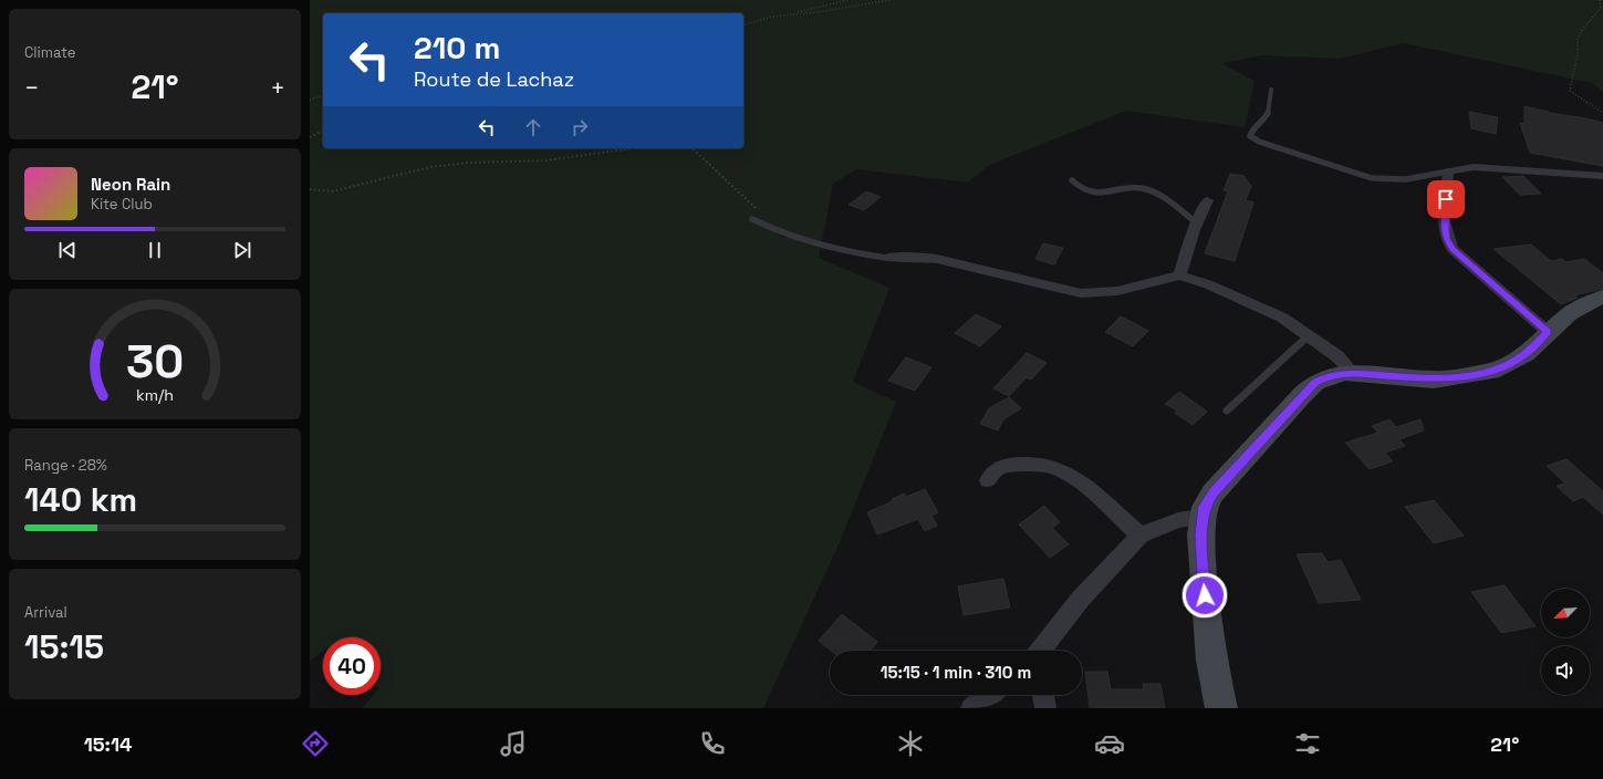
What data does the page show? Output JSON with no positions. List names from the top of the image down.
{
  "north": "bottom left",
  "page": {
    "tile": [
      "Climate",
      ["Range · 28%", "140 km"],
      ["Arrival", "15:15"]
    ],
    "turn": ["210 m", "Route de Lachaz"],
    "heat": ["−", "21°", "+"],
    "song": ["Neon Rain", "Kite Club"],
    "limit": "40",
    "trip": "15:15 · 1 min · 310 m",
    "tabs": ["15:14", "21°"],
    "gauge": ["30", "km/h"]
  }
}
